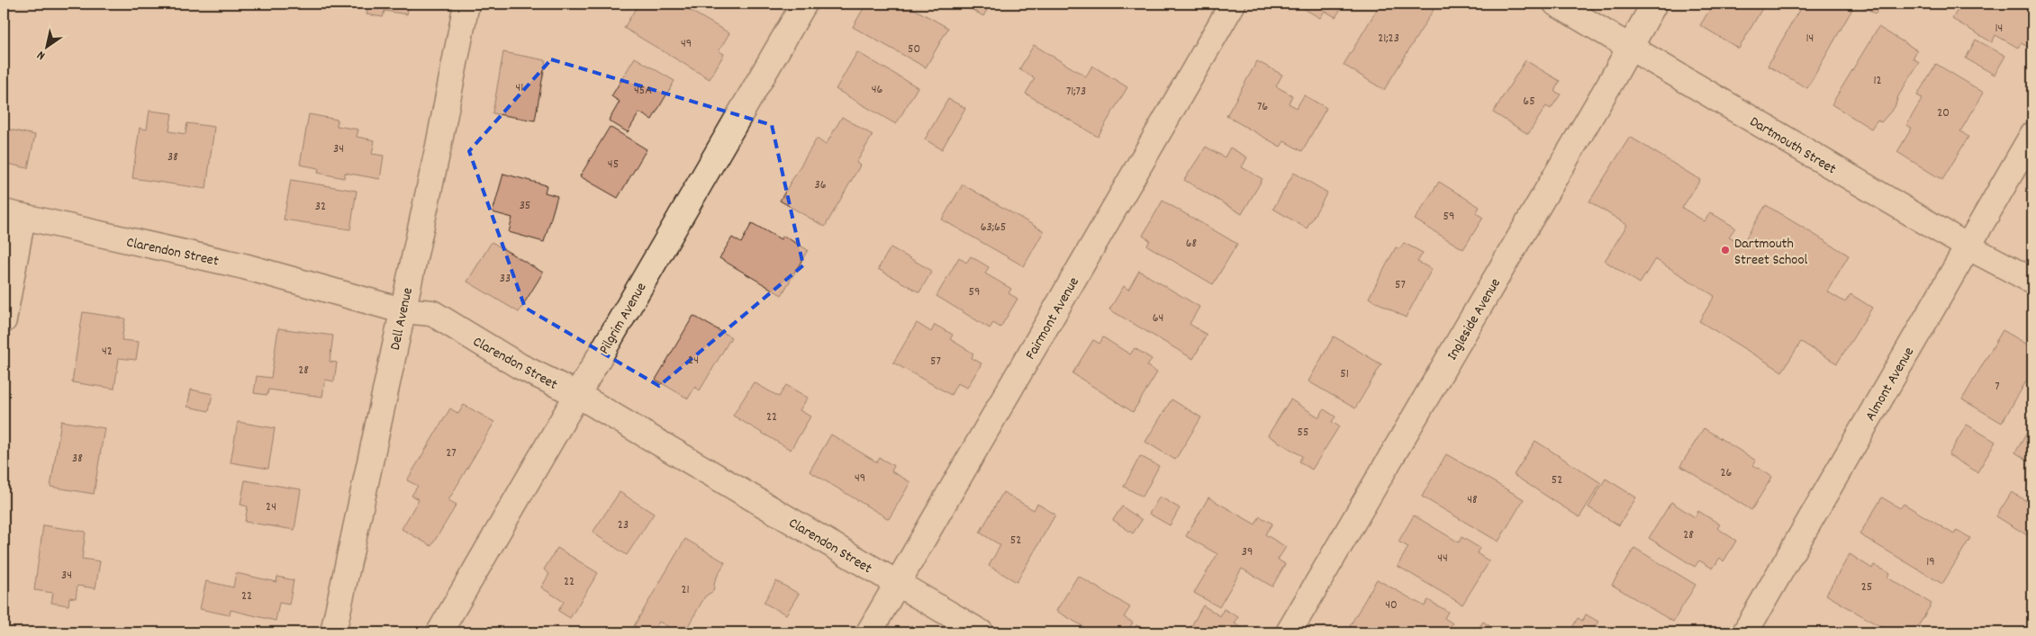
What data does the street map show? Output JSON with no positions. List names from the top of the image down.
{
  "streets": {
    "street": [
      "Dartmouth Street",
      "Clarendon Street",
      "Pilgrim Avenue",
      "Fairmont Avenue",
      "Dell Avenue",
      "Ingleside Avenue",
      "Almont Avenue"
    ]
  },
  "crossings": [
    ["Dartmouth Street", "Ingleside Avenue"],
    ["Dartmouth Street", "Almont Avenue"],
    ["Clarendon Street", "Pilgrim Avenue"],
    ["Clarendon Street", "Fairmont Avenue"],
    ["Clarendon Street", "Dell Avenue"]
  ],
  "places": ["Dartmouth Street School"],
  "house_numbers": [
    "14",
    "21;23",
    "14",
    "49",
    "50",
    "12",
    "41",
    "46",
    "45A",
    "71;73",
    "65",
    "76",
    "20",
    "34",
    "38",
    "45",
    "36",
    "35",
    "32",
    "59",
    "63;65",
    "68",
    "33",
    "57",
    "59",
    "64",
    "42",
    "24",
    "57",
    "28",
    "51",
    "7",
    "22",
    "55",
    "27",
    "38",
    "26",
    "49",
    "52",
    "48",
    "24",
    "23",
    "28",
    "52",
    "39",
    "44",
    "19",
    "34",
    "22",
    "25",
    "21",
    "22",
    "40"
  ],
  "north": "bottom left"
}
